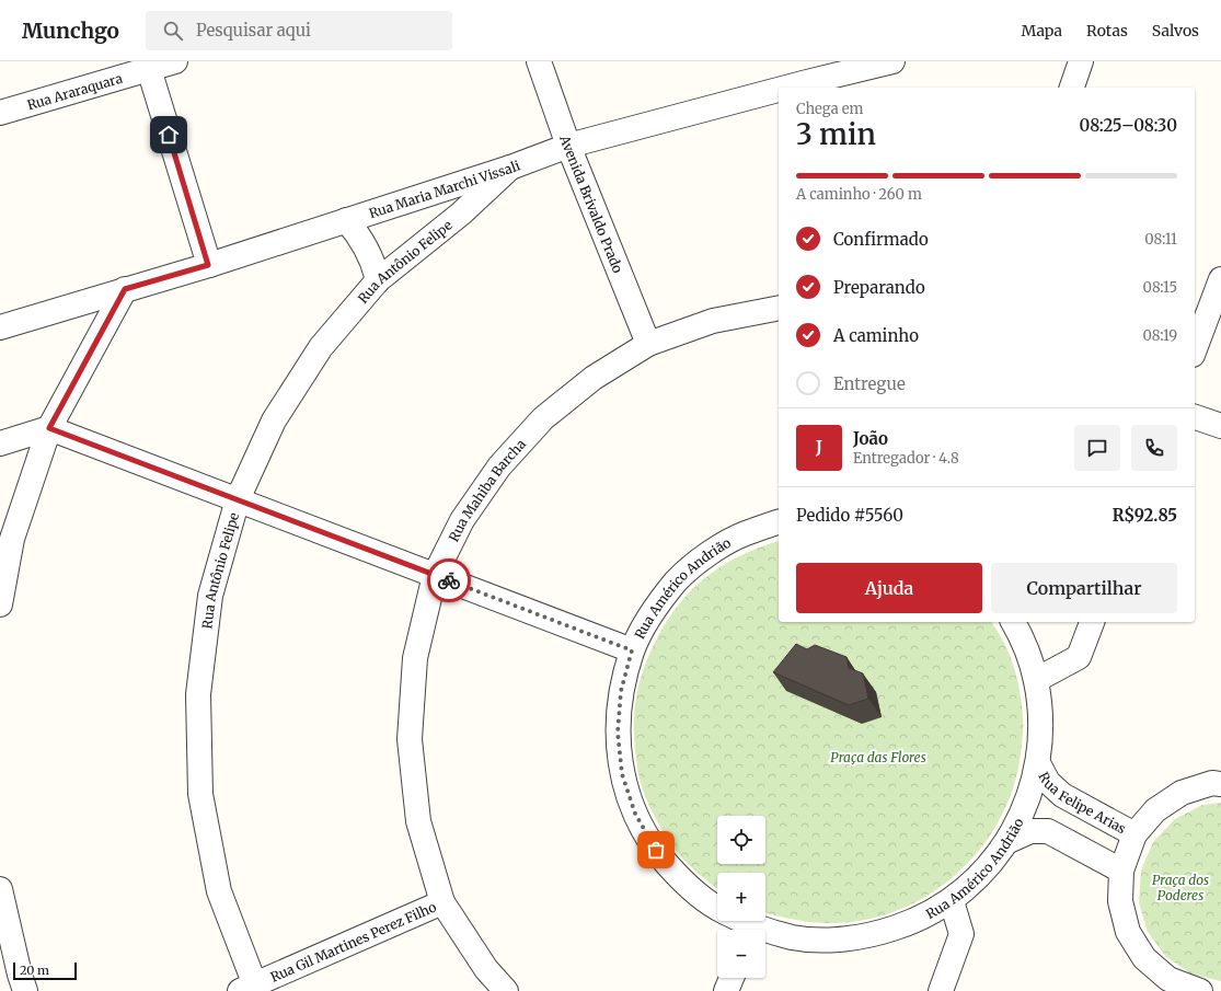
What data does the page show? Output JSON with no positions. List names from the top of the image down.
{
  "streets": {
    "street": [
      "Rua Araraquara",
      "Rua Maria Marchi Vissali",
      "Avenida Brivaldo Prado",
      "Rua Antônio Felipe",
      "Rua Mahiba Barcha",
      "Rua Américo Andrião",
      "Rua Felipe Arias",
      "Rua Gil Martines Perez Filho"
    ]
  },
  "crossings": [
    ["Rua Maria Marchi Vissali", "Avenida Brivaldo Prado"],
    ["Rua Maria Marchi Vissali", "Rua Antônio Felipe"],
    ["Avenida Brivaldo Prado", "Rua Mahiba Barcha"],
    ["Rua Antônio Felipe", "Rua Gil Martines Perez Filho"],
    ["Rua Mahiba Barcha", "Rua Gil Martines Perez Filho"],
    ["Rua Américo Andrião", "Rua Felipe Arias"]
  ],
  "parks": ["Praça das Flores", "Praça dos Poderes"],
  "scale_bar": "20 m",
  "page": {
    "header": "Munchgo",
    "search": "Pesquisar aqui",
    "nav": ["Mapa", "Rotas", "Salvos"],
    "heading": ["3 min", "Chega em", "08:25–08:30"],
    "panel": [
      "João",
      "Entregador · 4.8",
      "Pedido #5560",
      "R$92.85"
    ],
    "bar": "A caminho · 260 m",
    "list": [
      ["Confirmado", "08:11"],
      ["Preparando", "08:15"],
      ["A caminho", "08:19"],
      "Entregue"
    ],
    "round": "J",
    "buttons": ["Ajuda", "Compartilhar"],
    "map_buttons": ["+", "−"],
    "scale": "20 m"
  }
}
